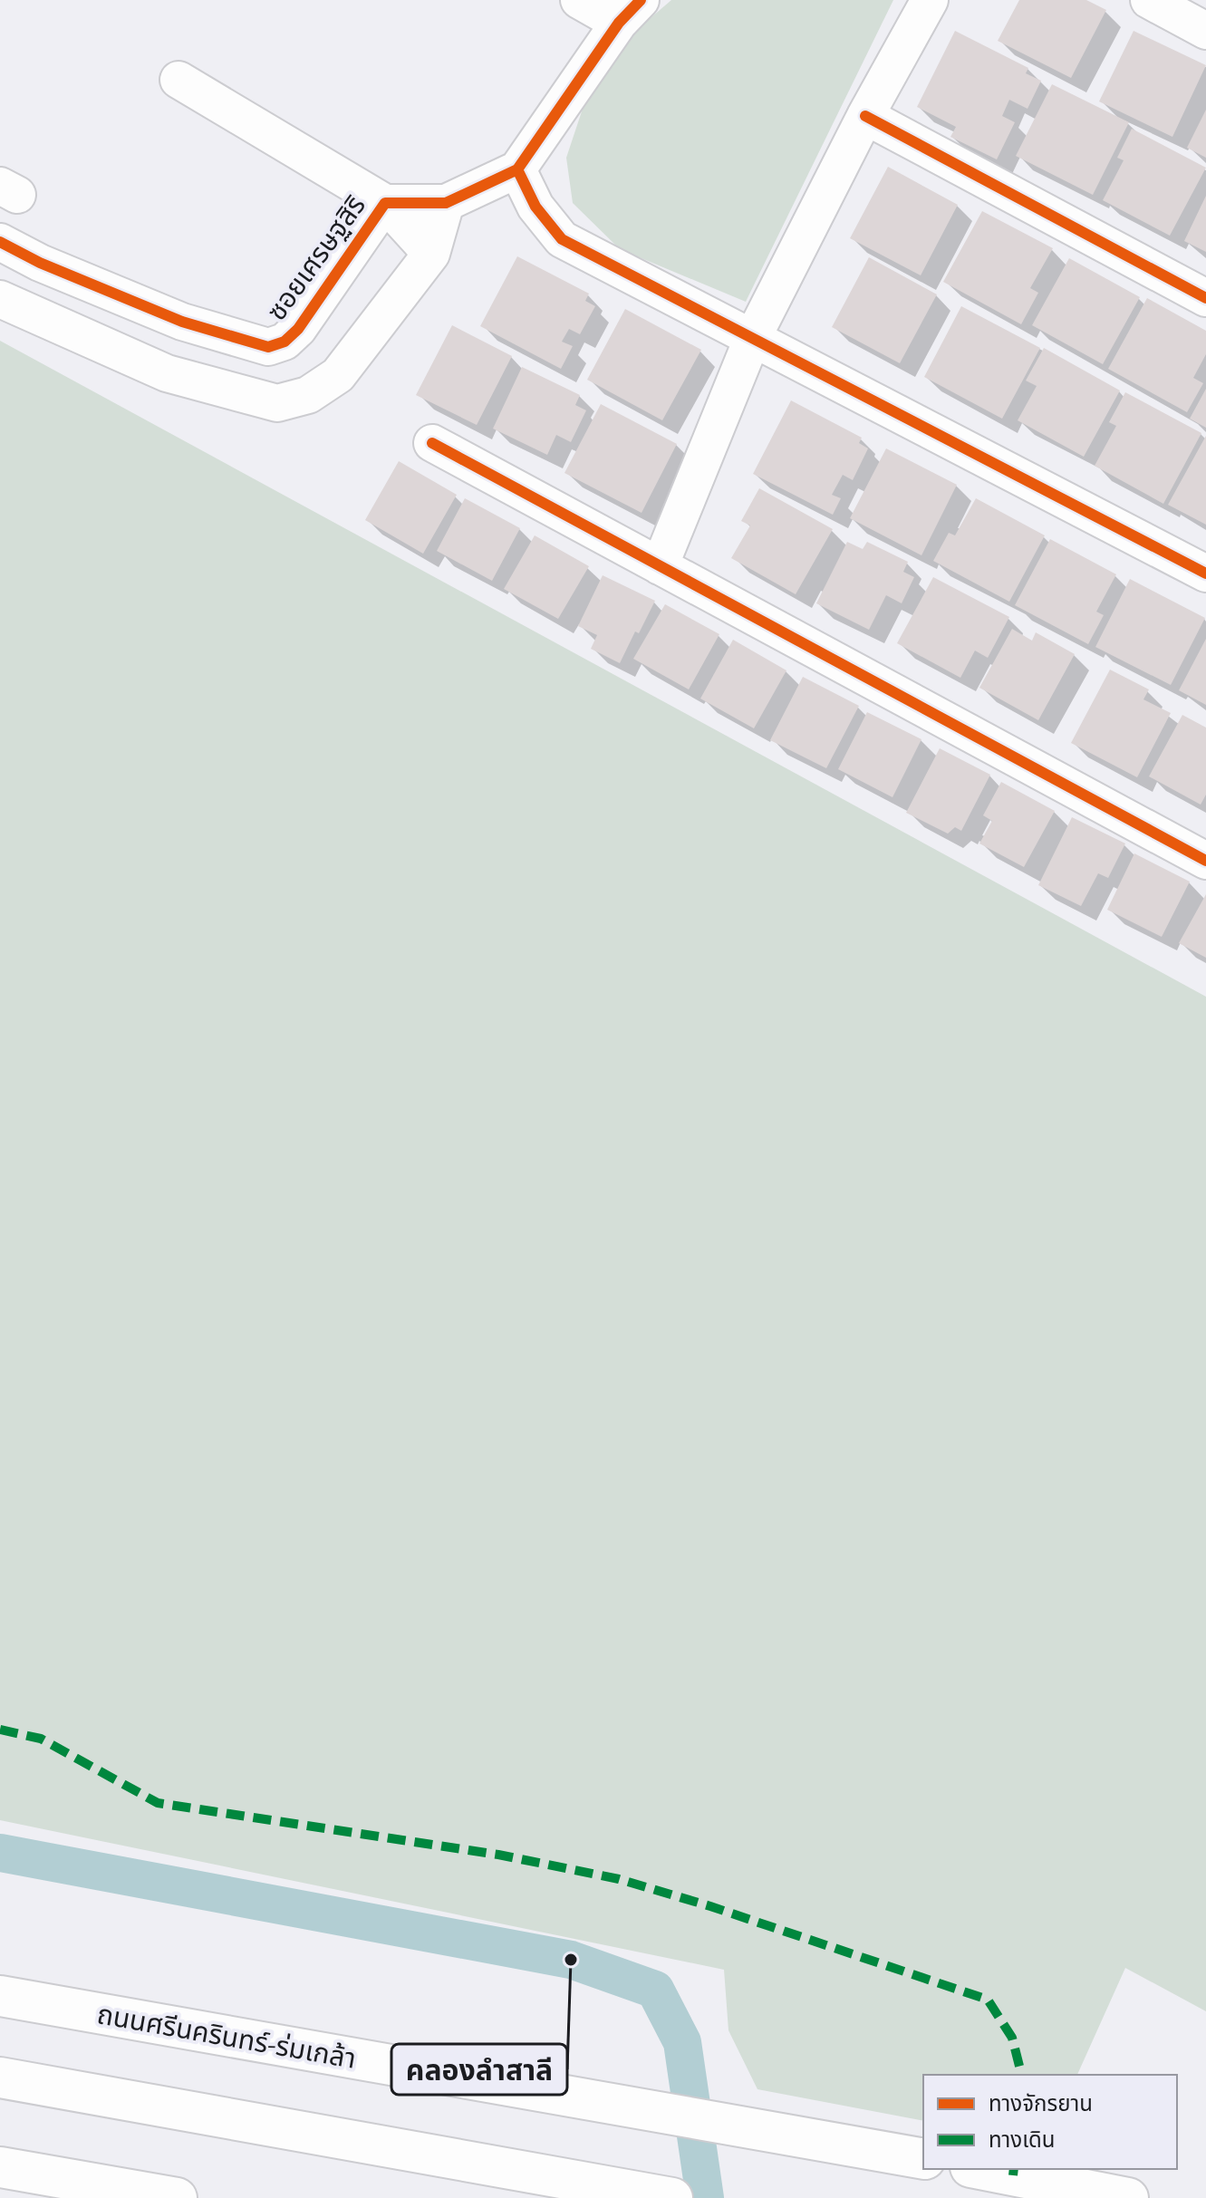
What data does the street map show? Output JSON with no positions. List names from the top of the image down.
{
  "streets": {
    "main road": ["ถนนศรีนครินทร์-ร่มเกล้า"],
    "street": ["ซอยเศรษฐสิริ"]
  },
  "places": ["คลองลำสาลี"],
  "legend": ["ทางจักรยาน", "ทางเดิน"]
}
